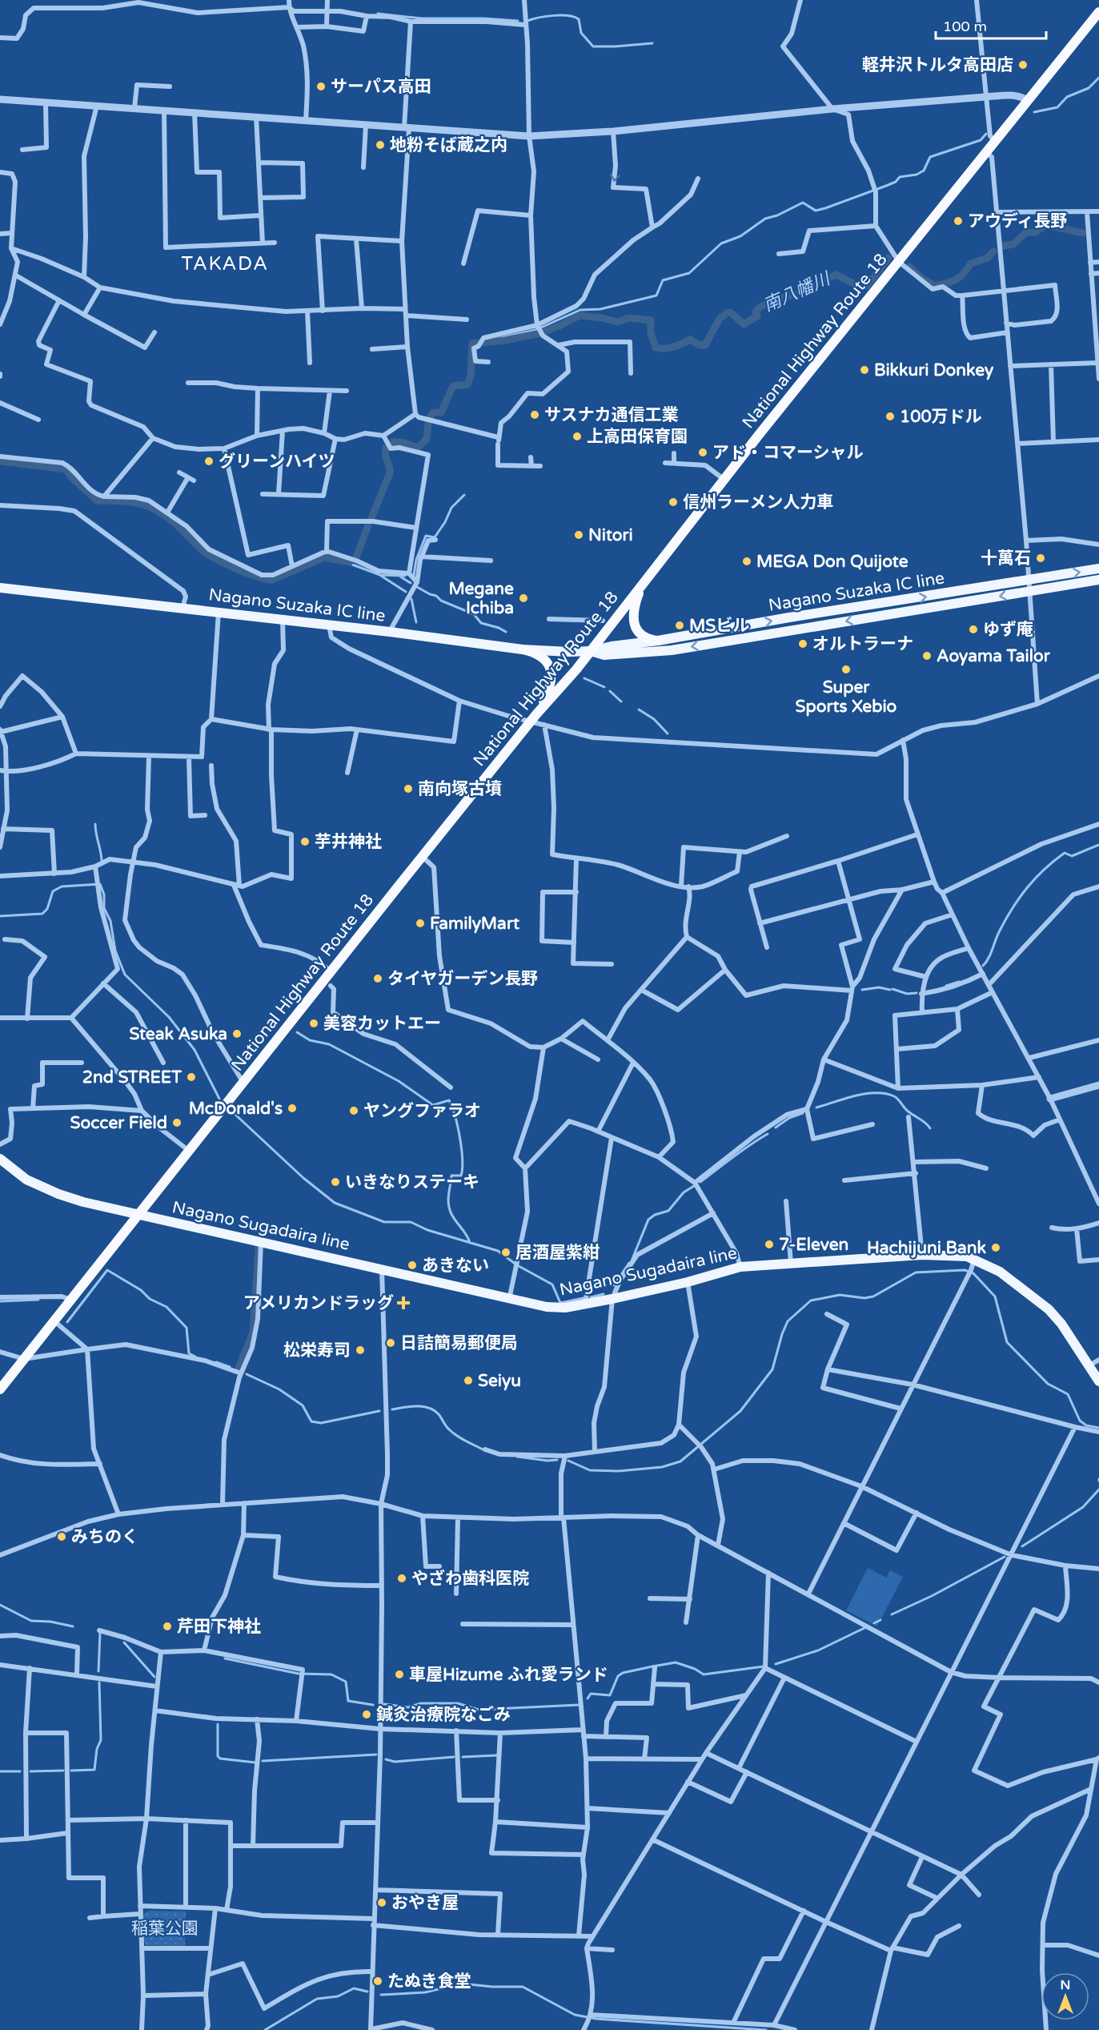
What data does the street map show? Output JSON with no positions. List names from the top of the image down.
{
  "streets": {
    "highway": ["National Highway Route 18"],
    "main road": ["Nagano Suzaka IC line", "Nagano Sugadaira line"]
  },
  "crossings": [
    ["National Highway Route 18", "Nagano Suzaka IC line"],
    ["National Highway Route 18", "Nagano Sugadaira line"]
  ],
  "districts": ["TAKADA"],
  "water": ["南八幡川"],
  "parks": ["稲葉公園"],
  "places": {
    "other": [
      "軽井沢トルタ高田店",
      "サーパス高田",
      "地粉そば蔵之内",
      "アウディ長野",
      "Bikkuri Donkey",
      "サスナカ通信工業",
      "100万ドル",
      "上高田保育園",
      "アド・コマーシャル",
      "グリーンハイツ",
      "信州ラーメン人力車",
      "Nitori",
      "十萬石",
      "MEGA Don Quijote",
      "Megane Ichiba",
      "MSビル",
      "ゆず庵",
      "オルトラーナ",
      "Aoyama Tailor",
      "Super Sports Xebio",
      "南向塚古墳",
      "芋井神社",
      "FamilyMart",
      "タイヤガーデン長野",
      "美容カットエー",
      "Steak Asuka",
      "2nd STREET",
      "McDonald's",
      "ヤングファラオ",
      "Soccer Field",
      "いきなりステーキ",
      "7-Eleven",
      "Hachijuni Bank",
      "居酒屋紫紺",
      "あきない",
      "日詰簡易郵便局",
      "松栄寿司",
      "Seiyu",
      "みちのく",
      "やざわ歯科医院",
      "芹田下神社",
      "車屋Hizume ふれ愛ランド",
      "鍼灸治療院なごみ",
      "おやき屋",
      "たぬき食堂"
    ],
    "health": ["アメリカンドラッグ"]
  },
  "scale_bar": "100 m",
  "north": "top"
}
